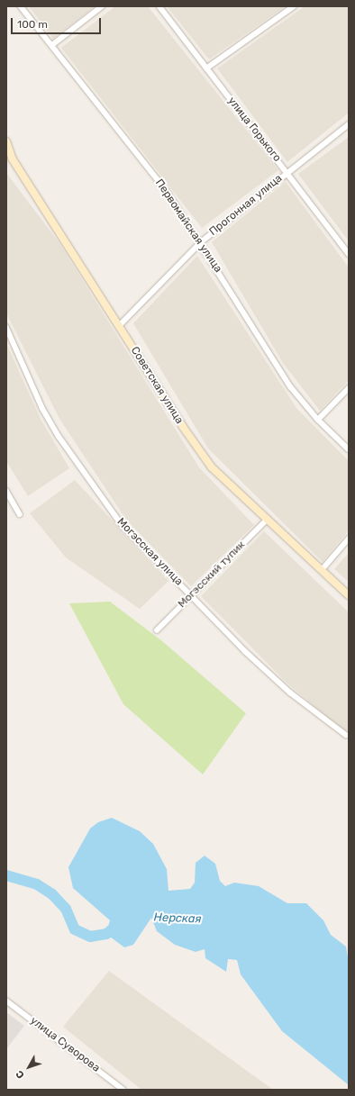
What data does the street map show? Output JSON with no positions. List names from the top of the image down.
{
  "streets": {
    "street": [
      "улица Горького",
      "Прогонная улица",
      "Первомайская улица",
      "Советская улица",
      "Могэсская улица",
      "Могэсский тупик",
      "улица Суворова"
    ]
  },
  "crossings": [
    ["улица Горького", "Прогонная улица"],
    ["Прогонная улица", "Первомайская улица"],
    ["Прогонная улица", "Советская улица"],
    ["Советская улица", "Могэсский тупик"],
    ["Могэсская улица", "Могэсский тупик"]
  ],
  "water": ["Нерская"],
  "scale_bar": "100 m",
  "north": "bottom left"
}
